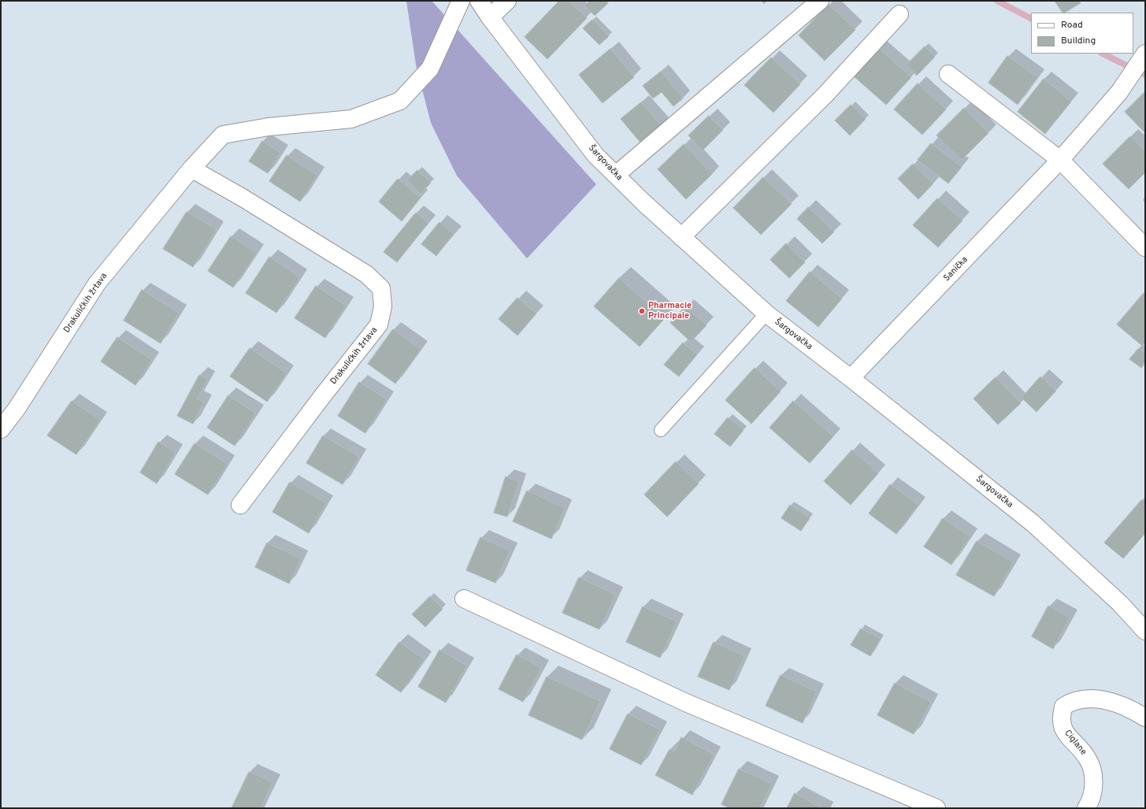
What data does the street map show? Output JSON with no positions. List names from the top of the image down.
{
  "streets": {
    "street": [
      "Šargovačka",
      "Sanička",
      "Drakulićkih žrtava",
      "Ciglane"
    ]
  },
  "crossings": [
    ["Šargovačka", "Sanička"]
  ],
  "places": ["Pharmacie Principale"],
  "legend": ["Road", "Building"]
}
